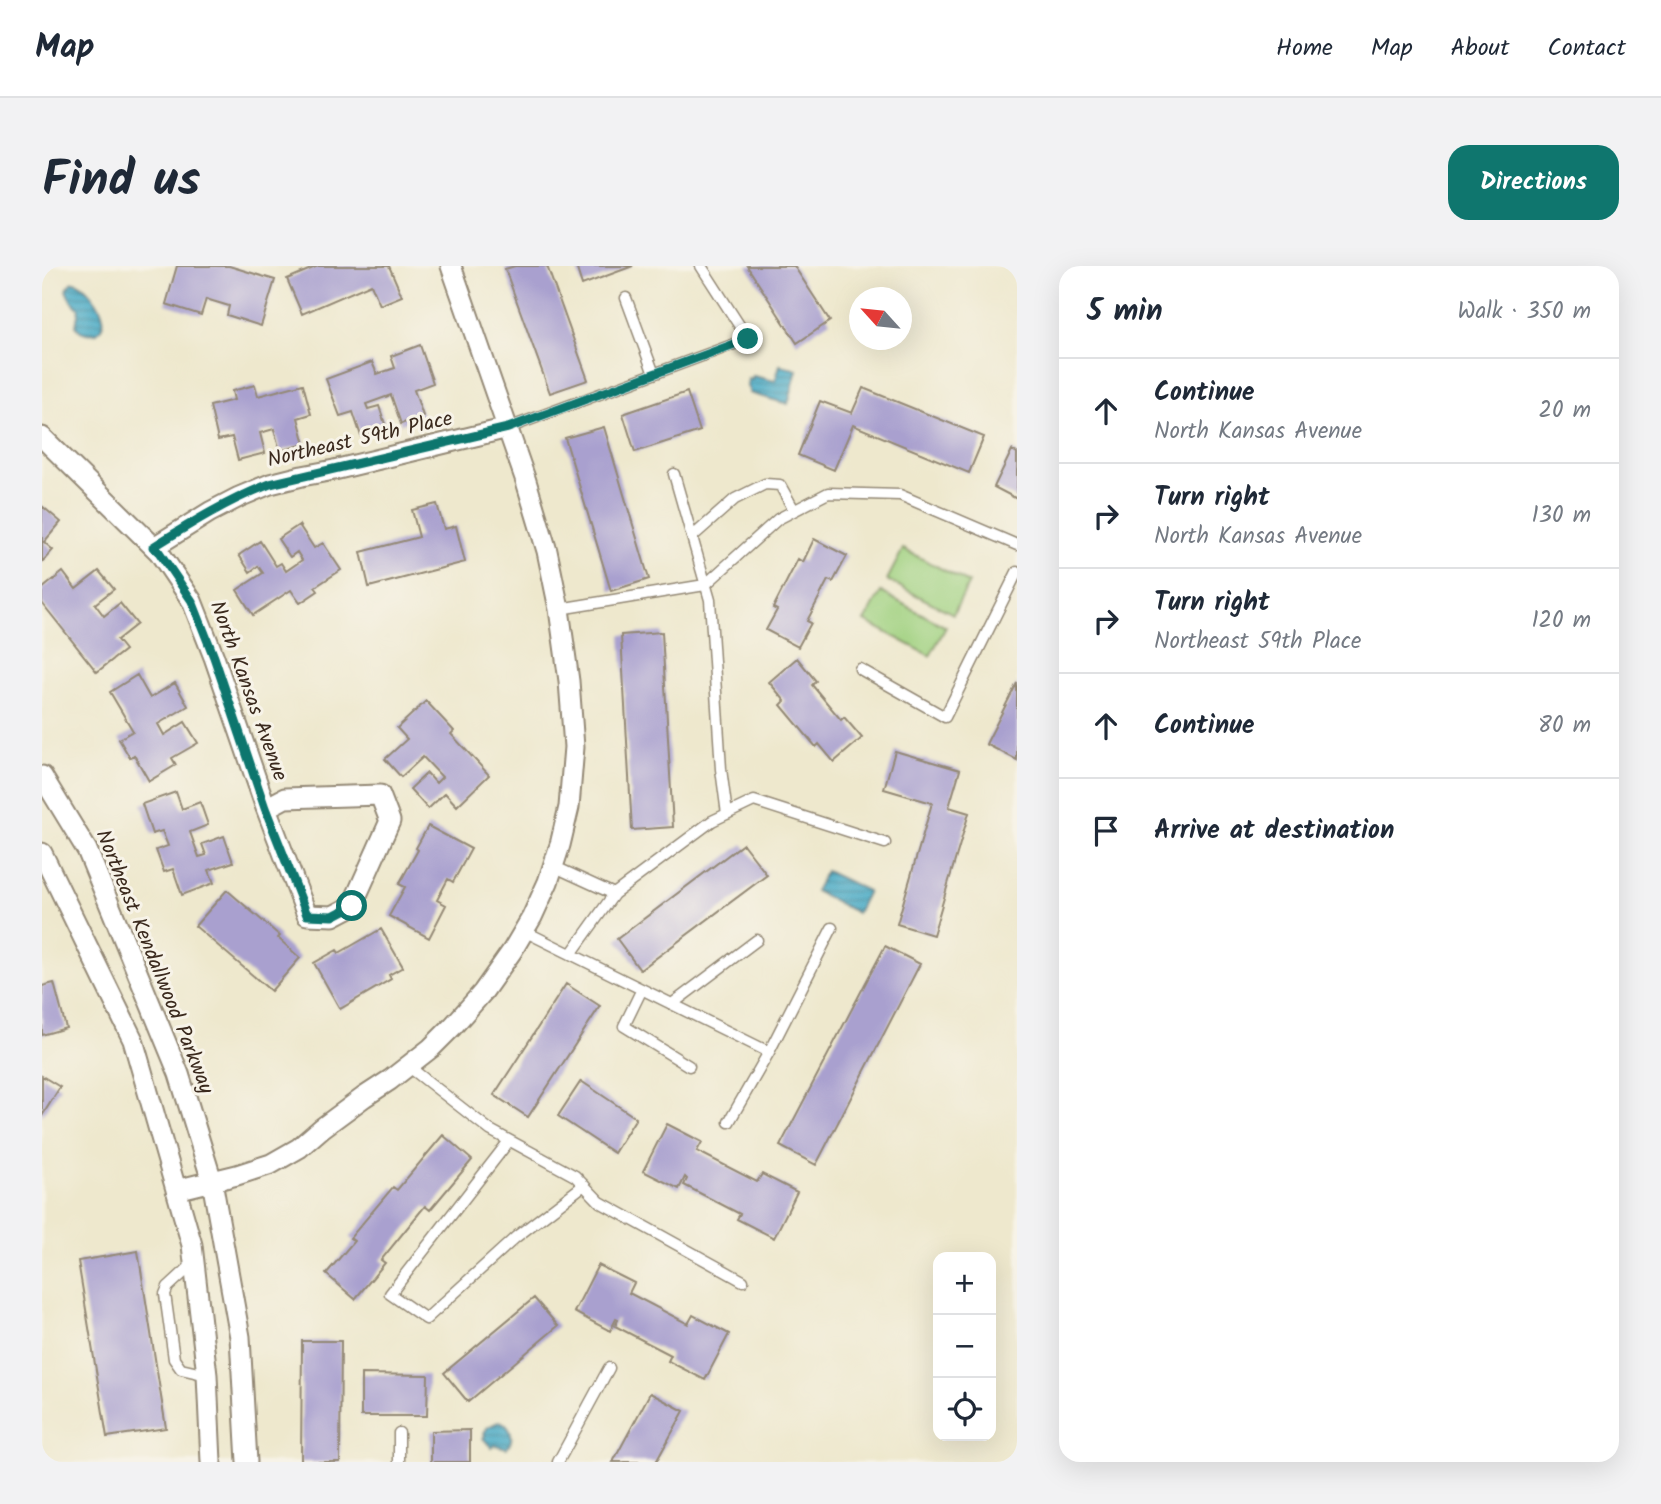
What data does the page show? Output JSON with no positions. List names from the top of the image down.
{
  "streets": {
    "street": ["Northeast 59th Place", "North Kansas Avenue", "Northeast Kendallwood Parkway"]
  },
  "crossings": [
    ["Northeast 59th Place", "North Kansas Avenue"]
  ],
  "north": "top left",
  "page": {
    "header": "Map",
    "nav": [
      "Home",
      "Map",
      "About",
      "Contact"
    ],
    "title": "Find us",
    "buttons": "Directions",
    "heading": ["5 min", "Walk · 350 m"],
    "list": [
      ["Continue", "North Kansas Avenue", "20 m"],
      ["Turn right", "North Kansas Avenue", "130 m"],
      ["Turn right", "Northeast 59th Place", "120 m"],
      ["Continue", "80 m"],
      "Arrive at destination"
    ],
    "map_buttons": ["+", "−"]
  }
}
